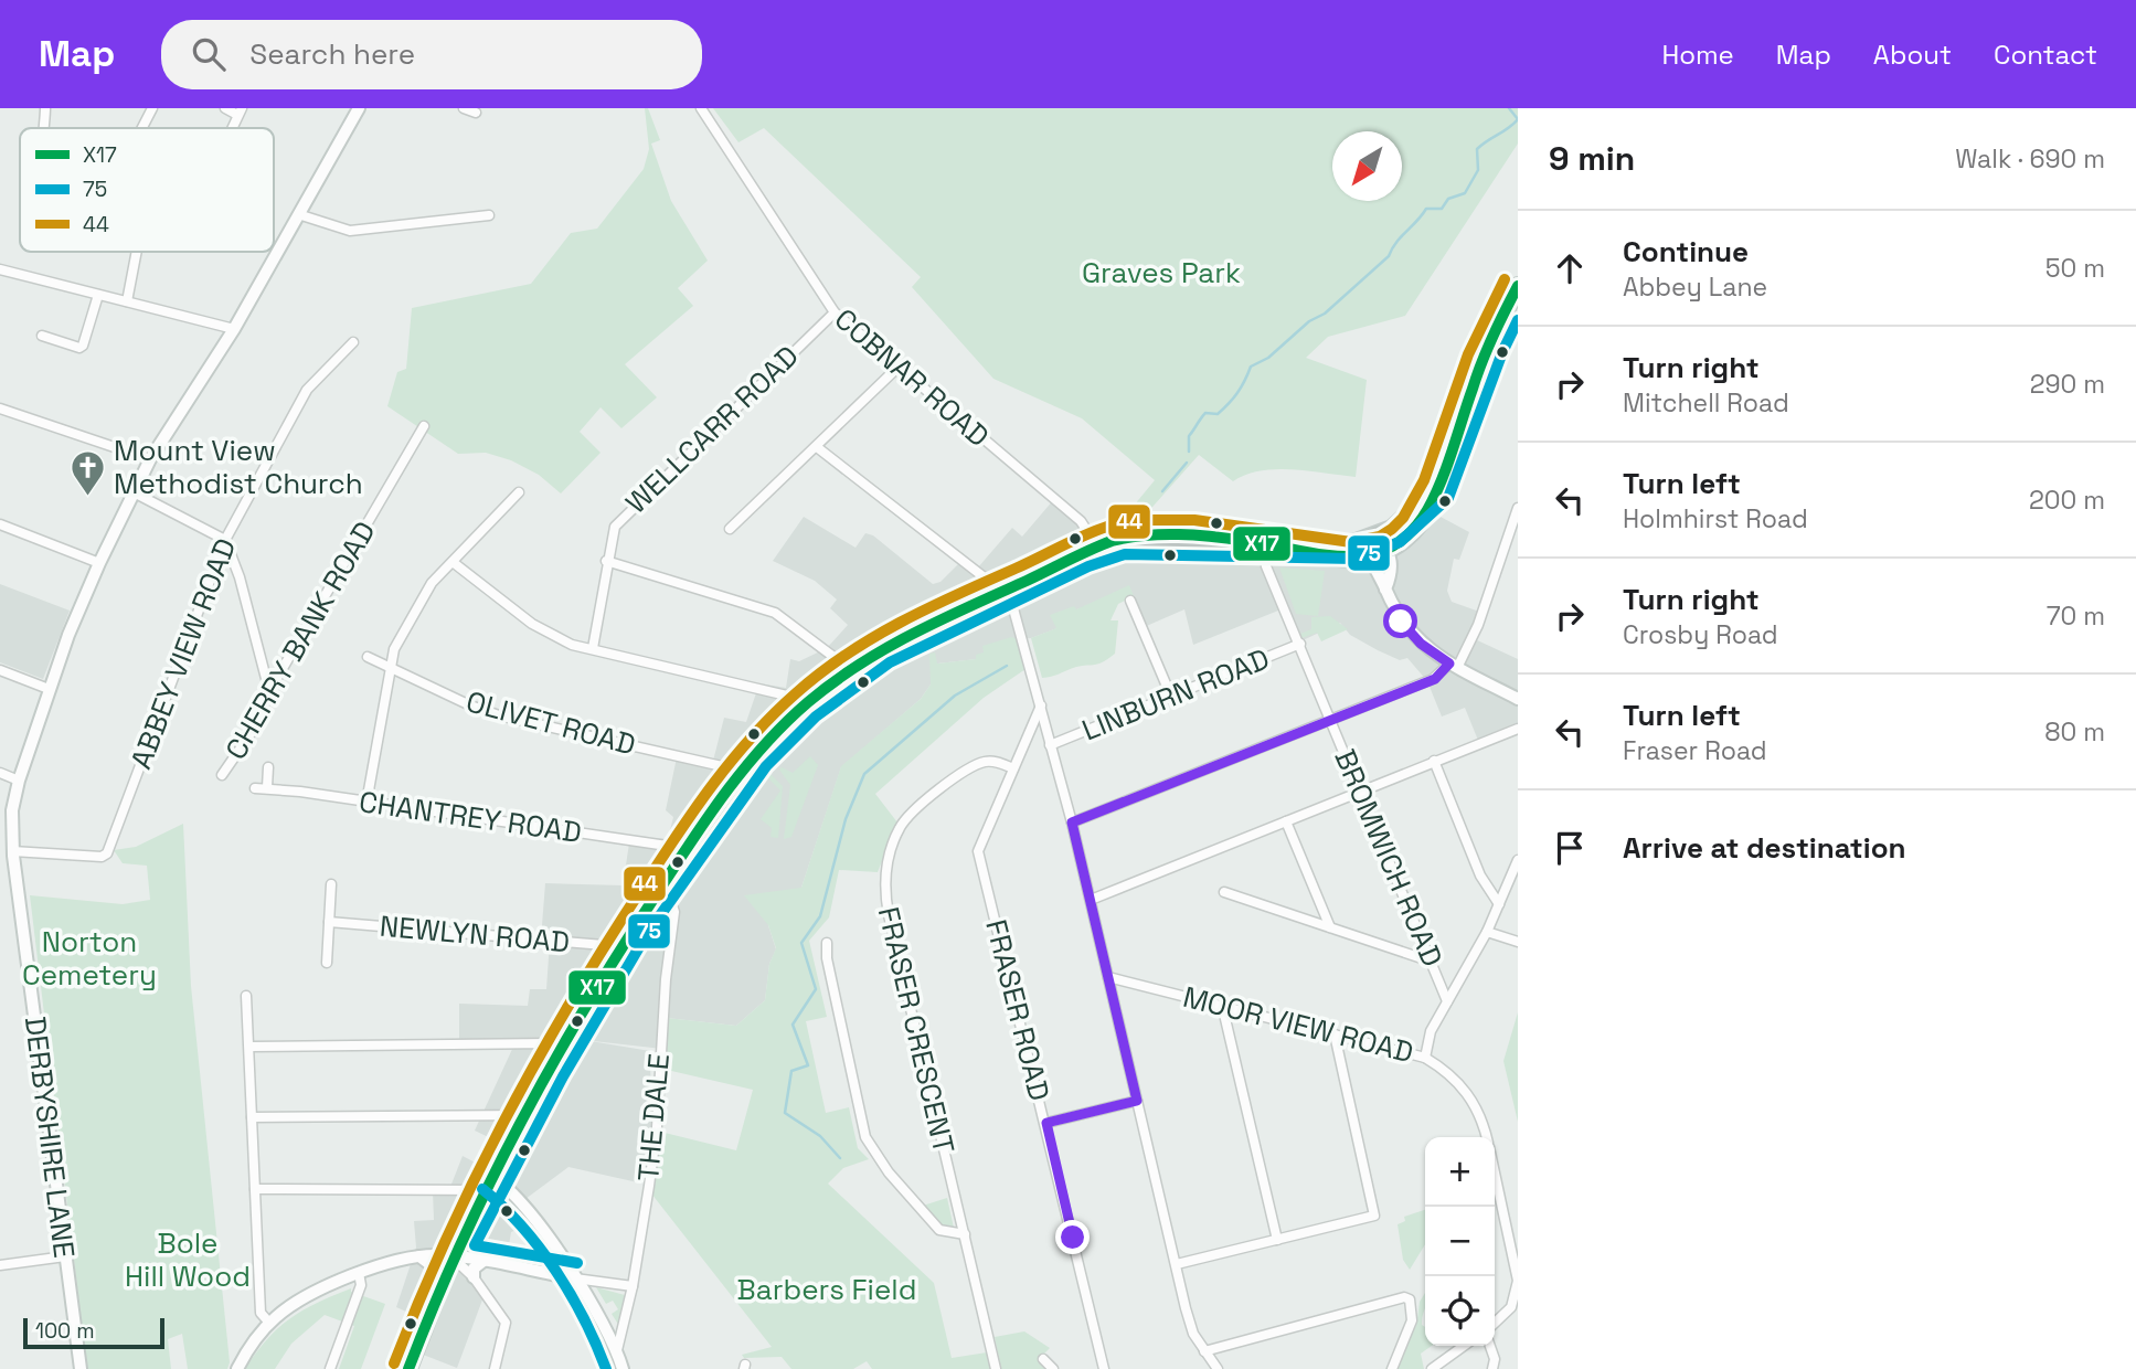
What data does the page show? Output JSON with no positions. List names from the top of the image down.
{
  "streets": {
    "street": [
      "COBNAR ROAD",
      "WELLCARR ROAD",
      "CHERRY BANK ROAD",
      "ABBEY VIEW ROAD",
      "LINBURN ROAD",
      "OLIVET ROAD",
      "CHANTREY ROAD",
      "BROMWICH ROAD",
      "NEWLYN ROAD",
      "FRASER ROAD",
      "MOOR VIEW ROAD",
      "FRASER CRESCENT",
      "THE DALE",
      "DERBYSHIRE LANE"
    ]
  },
  "crossings": [
    ["COBNAR ROAD", "WELLCARR ROAD"],
    ["ABBEY VIEW ROAD", "DERBYSHIRE LANE"],
    ["LINBURN ROAD", "BROMWICH ROAD"],
    ["FRASER ROAD", "FRASER CRESCENT"]
  ],
  "parks": [
    "Graves Park",
    "Norton Cemetery",
    "Bole Hill Wood",
    "Barbers Field"
  ],
  "places": {
    "church": ["Mount View Methodist Church"]
  },
  "lines": ["transit line 44", "transit line X17", "transit line 75"],
  "legend": ["X17", "75", "44"],
  "scale_bar": "100 m",
  "north": "bottom left",
  "page": {
    "header": "Map",
    "search": "Search here",
    "nav": [
      "Home",
      "Map",
      "About",
      "Contact"
    ],
    "heading": ["9 min", "Walk · 690 m"],
    "list": [
      ["Continue", "Abbey Lane", "50 m"],
      ["Turn right", "Mitchell Road", "290 m"],
      ["Turn left", "Holmhirst Road", "200 m"],
      ["Turn right", "Crosby Road", "70 m"],
      ["Turn left", "Fraser Road", "80 m"],
      "Arrive at destination"
    ],
    "map_buttons": ["+", "−"],
    "scale": "100 m"
  }
}
